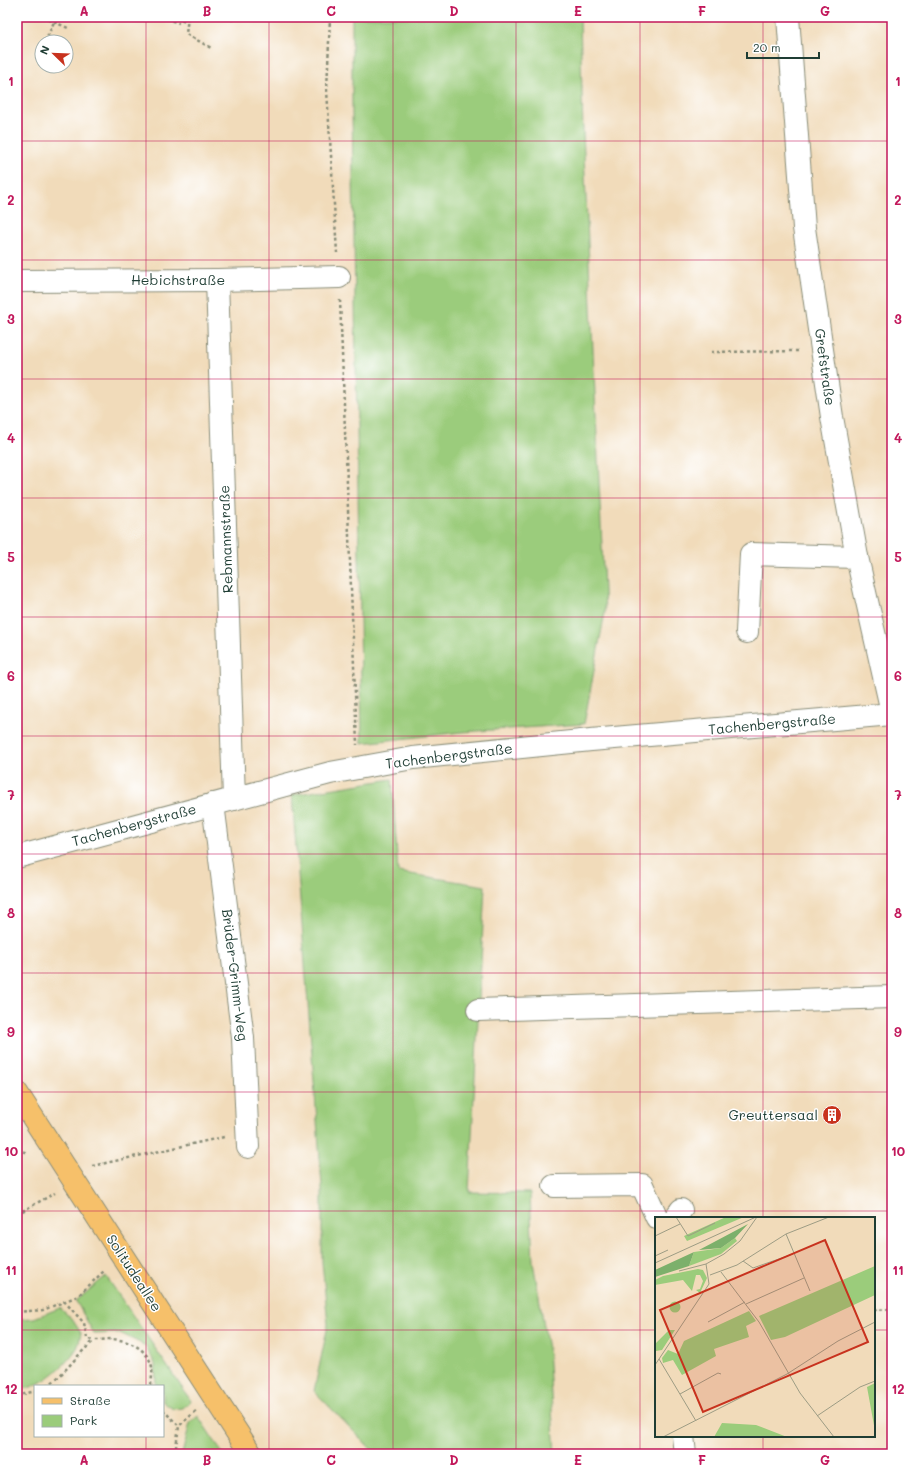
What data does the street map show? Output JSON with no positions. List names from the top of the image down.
{
  "streets": {
    "main road": ["Solitudeallee"],
    "street": [
      "Hebichstraße",
      "Grefstraße",
      "Rebmannstraße",
      "Tachenbergstraße",
      "Brüder-Grimm-Weg"
    ]
  },
  "crossings": [
    ["Hebichstraße", "Rebmannstraße"],
    ["Grefstraße", "Tachenbergstraße"],
    ["Rebmannstraße", "Tachenbergstraße"],
    ["Tachenbergstraße", "Brüder-Grimm-Weg"]
  ],
  "places": {
    "building": ["Greuttersaal"]
  },
  "legend": ["Straße", "Park"],
  "scale_bar": "20 m",
  "north": "top left",
  "grid": {
    "columns": [
      "A",
      "B",
      "C",
      "D",
      "E",
      "F",
      "G"
    ],
    "rows": [
      "1",
      "2",
      "3",
      "4",
      "5",
      "6",
      "7",
      "8",
      "9",
      "10",
      "11",
      "12"
    ]
  }
}
